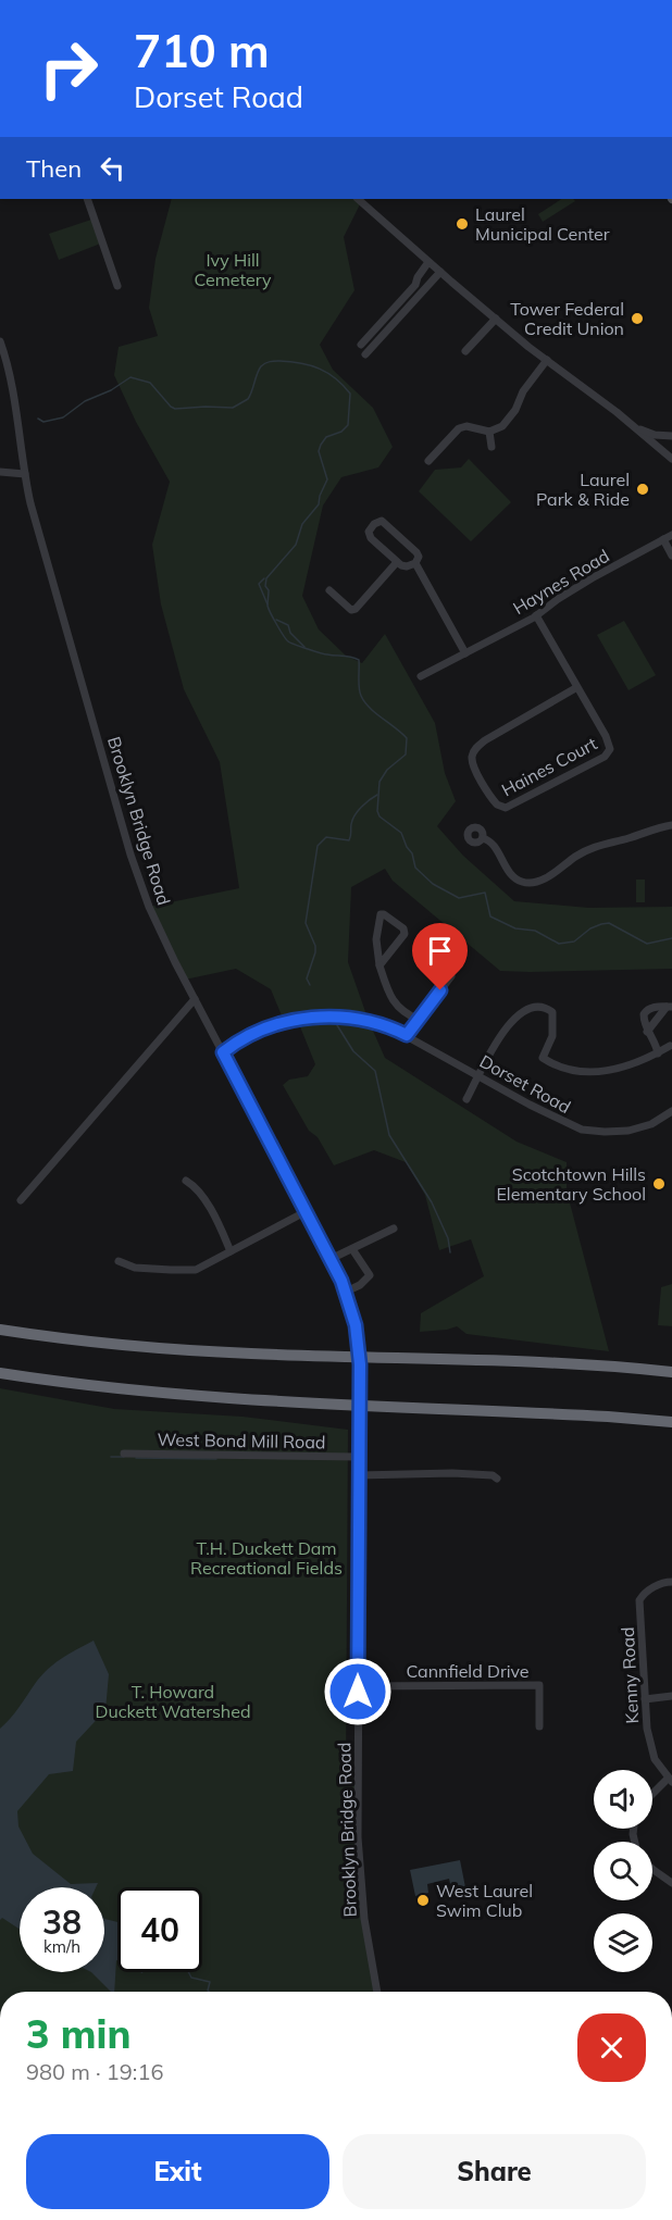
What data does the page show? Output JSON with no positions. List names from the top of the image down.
{
  "streets": {
    "street": [
      "Haynes Road",
      "Haines Court",
      "Brooklyn Bridge Road",
      "Dorset Road",
      "West Bond Mill Road",
      "Cannfield Drive",
      "Kenny Road"
    ]
  },
  "crossings": [
    ["Haynes Road", "Haines Court"],
    ["Brooklyn Bridge Road", "Dorset Road"],
    ["Brooklyn Bridge Road", "West Bond Mill Road"],
    ["Brooklyn Bridge Road", "Cannfield Drive"]
  ],
  "parks": ["Ivy Hill Cemetery", "T.H. Duckett Dam Recreational Fields", "T. Howard Duckett Watershed"],
  "places": [
    "Laurel Municipal Center",
    "Tower Federal Credit Union",
    "Laurel Park & Ride",
    "Scotchtown Hills Elementary School",
    "West Laurel Swim Club"
  ],
  "page": {
    "turn": ["710 m", "Dorset Road"],
    "then": "Then",
    "speed": "38 km/h",
    "limit": "40",
    "heading": ["3 min", "980 m · 19:16"],
    "buttons": ["Exit", "Share"]
  }
}
